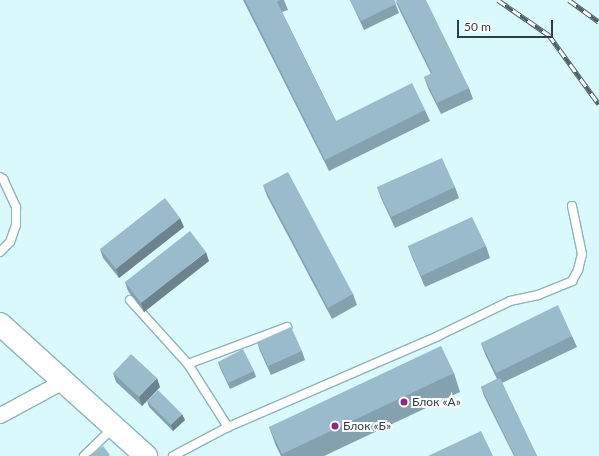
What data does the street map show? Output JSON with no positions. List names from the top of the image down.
{
  "places": ["Блок «А»", "Блок «Б»"],
  "scale_bar": "50 m"
}
